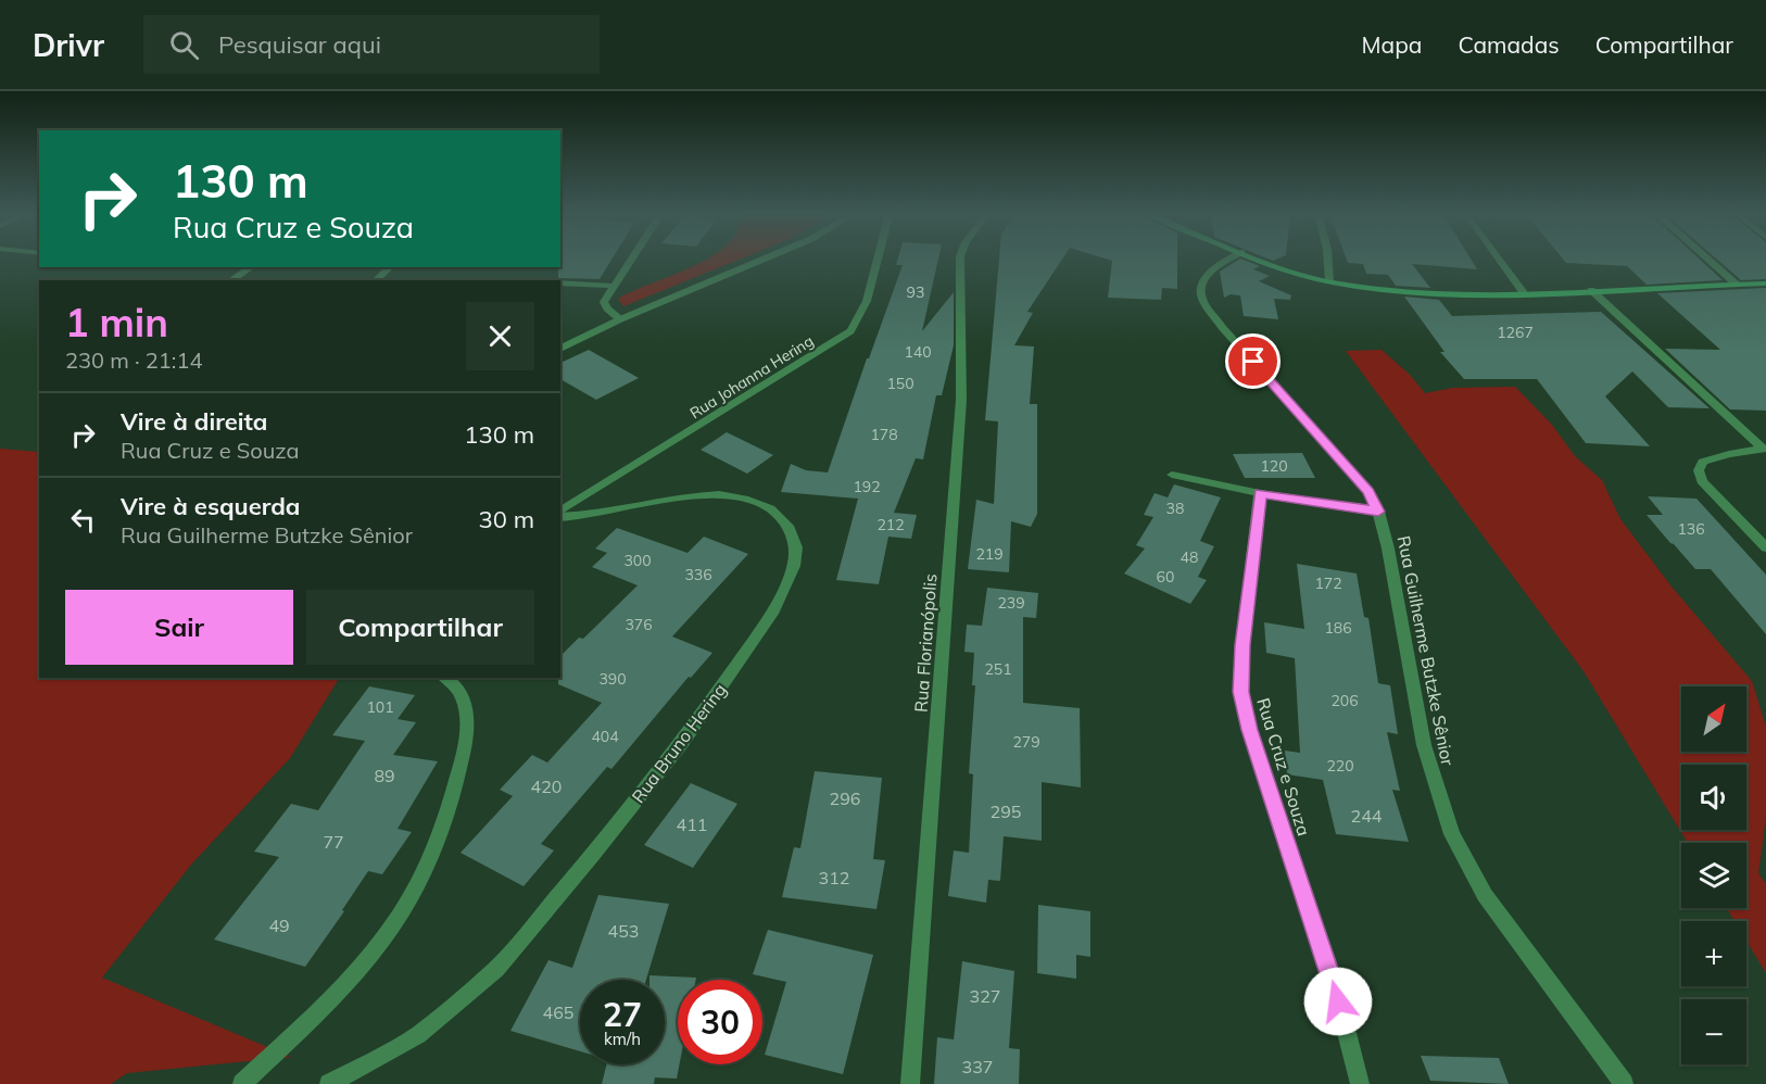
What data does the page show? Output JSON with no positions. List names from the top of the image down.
{
  "streets": {
    "street": [
      "Rua Johanna Hering",
      "Rua Florianópolis",
      "Rua Guilherme Butzke Sênior",
      "Rua Bruno Hering",
      "Rua Cruz e Souza"
    ]
  },
  "house_numbers": [
    "93",
    "1267",
    "140",
    "150",
    "178",
    "120",
    "192",
    "38",
    "212",
    "136",
    "219",
    "48",
    "300",
    "336",
    "60",
    "172",
    "239",
    "376",
    "186",
    "251",
    "390",
    "206",
    "101",
    "404",
    "279",
    "220",
    "89",
    "420",
    "296",
    "295",
    "244",
    "411",
    "77",
    "312",
    "49",
    "453",
    "327",
    "465",
    "337"
  ],
  "north": "top right",
  "page": {
    "header": "Drivr",
    "search": "Pesquisar aqui",
    "nav": ["Mapa", "Camadas", "Compartilhar"],
    "turn": ["130 m", "Rua Cruz e Souza"],
    "heading": ["1 min", "230 m · 21:14"],
    "list": [
      {
        "name": "Vire à direita",
        "note": "Rua Cruz e Souza",
        "value": "130 m"
      },
      {
        "name": "Vire à esquerda",
        "note": "Rua Guilherme Butzke Sênior",
        "value": "30 m"
      }
    ],
    "buttons": ["Sair", "Compartilhar"],
    "map_buttons": ["+", "−"],
    "speed": "27 km/h",
    "limit": "30"
  }
}
